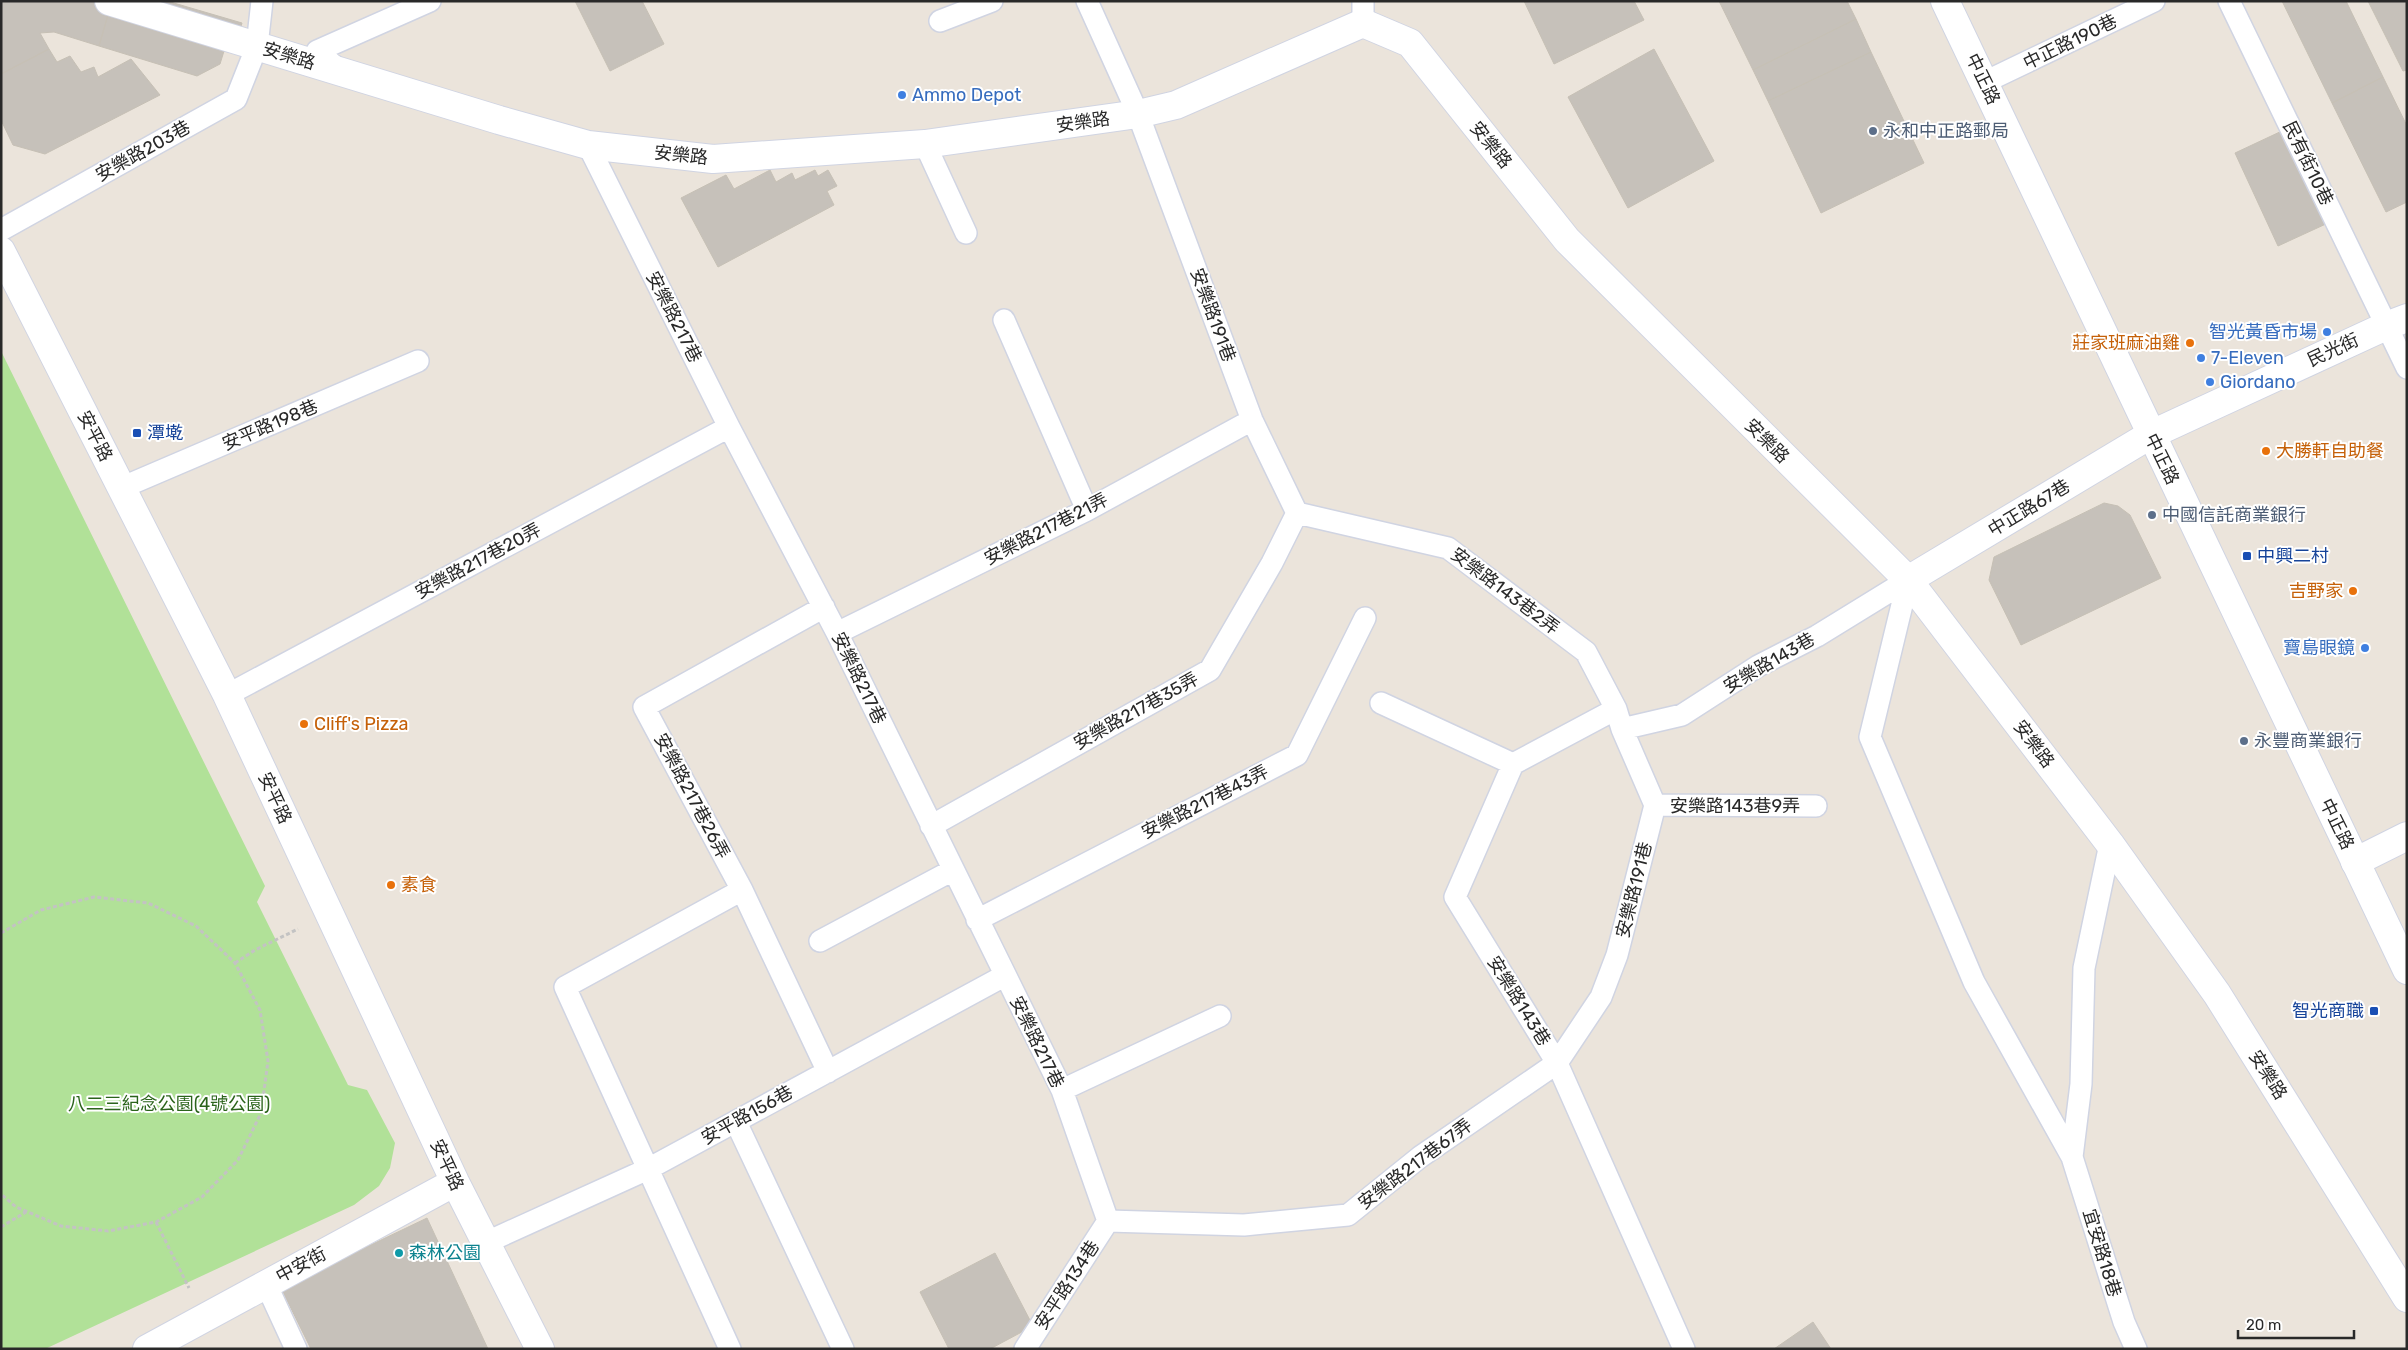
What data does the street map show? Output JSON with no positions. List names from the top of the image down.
{
  "streets": {
    "street": [
      "安樂路",
      "中正路",
      "民光街",
      "安平路",
      "中正路67巷",
      "中安街"
    ],
    "lane": [
      "中正路190巷",
      "安樂路203巷",
      "民有街10巷",
      "安樂路191巷",
      "安樂路217巷",
      "安平路198巷",
      "安樂路217巷21弄",
      "安樂路217巷20弄",
      "安樂路143巷2弄",
      "安樂路143巷",
      "安樂路217巷35弄",
      "安樂路217巷26弄",
      "安樂路217巷43弄",
      "安樂路143巷9弄",
      "安平路156巷",
      "安樂路217巷67弄",
      "宜安路18巷",
      "安平路134巷"
    ]
  },
  "crossings": [
    ["中正路190巷", "中正路"],
    ["安樂路", "安樂路203巷"],
    ["安樂路", "安樂路191巷"],
    ["安樂路", "安樂路217巷"],
    ["安樂路", "中正路67巷"],
    ["安樂路", "安樂路143巷"],
    ["中正路", "民光街"],
    ["中正路", "中正路67巷"],
    ["民有街10巷", "民光街"],
    ["安樂路191巷", "安樂路217巷21弄"],
    ["安樂路191巷", "安樂路143巷2弄"],
    ["安樂路191巷", "安樂路143巷"],
    ["安樂路191巷", "安樂路217巷35弄"],
    ["安樂路191巷", "安樂路143巷9弄"],
    ["安樂路191巷", "安樂路217巷67弄"],
    ["安樂路217巷", "安樂路217巷21弄"],
    ["安樂路217巷", "安樂路217巷20弄"],
    ["安樂路217巷", "安樂路217巷35弄"],
    ["安樂路217巷", "安樂路217巷26弄"],
    ["安樂路217巷", "安樂路217巷43弄"],
    ["安樂路217巷", "安平路156巷"],
    ["安樂路217巷", "安樂路217巷67弄"],
    ["安樂路217巷", "安平路134巷"],
    ["民光街", "中正路67巷"],
    ["安平路198巷", "安平路"],
    ["安平路", "安樂路217巷20弄"],
    ["安平路", "安平路156巷"],
    ["安平路", "中安街"],
    ["中正路67巷", "安樂路143巷"],
    ["安樂路143巷2弄", "安樂路143巷"],
    ["安樂路143巷2弄", "安樂路217巷35弄"],
    ["安樂路143巷", "安樂路217巷67弄"],
    ["安樂路217巷26弄", "安平路156巷"],
    ["安樂路217巷67弄", "安平路134巷"]
  ],
  "parks": ["八二三紀念公園(4號公園)"],
  "places": {
    "other": [
      "Ammo Depot",
      "永和中正路郵局",
      "智光黃昏市場",
      "莊家班麻油雞",
      "7-Eleven",
      "Giordano",
      "大勝軒自助餐",
      "中國信託商業銀行",
      "吉野家",
      "寶島眼鏡",
      "Cliff's Pizza",
      "永豐商業銀行",
      "素食",
      "森林公園"
    ],
    "transit": ["潭墘", "中興二村", "智光商職"]
  },
  "scale_bar": "20 m"
}
